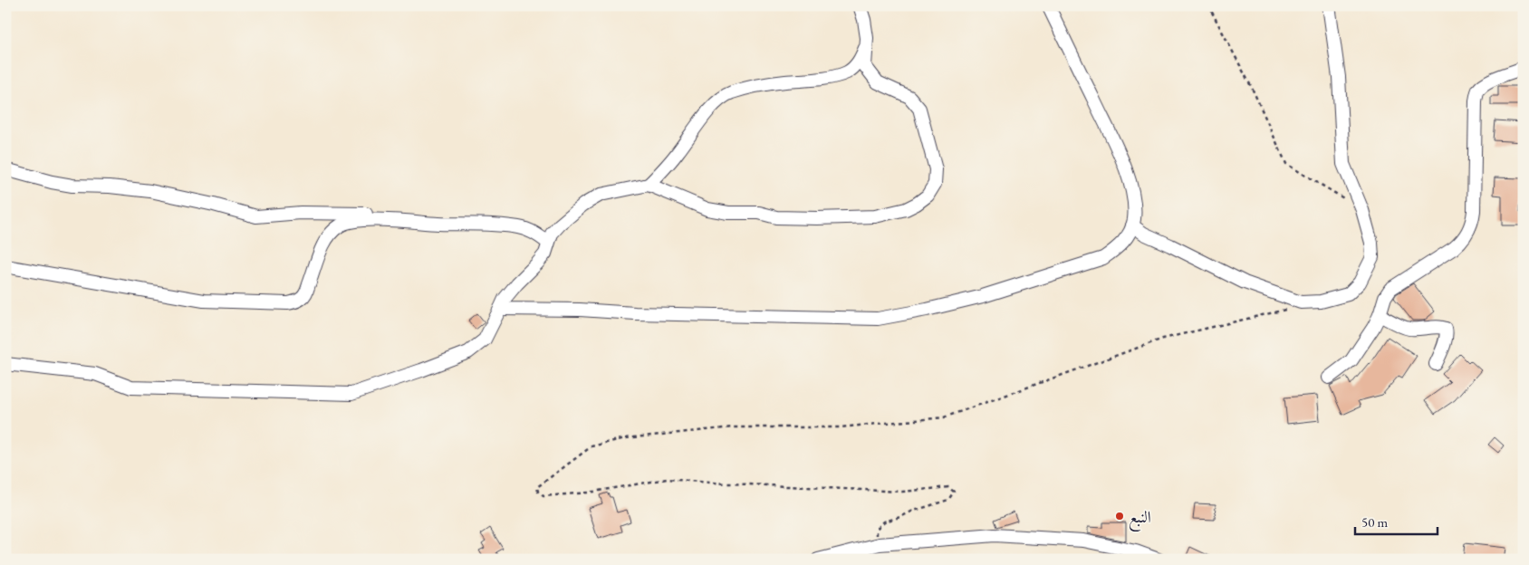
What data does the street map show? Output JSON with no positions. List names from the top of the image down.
{
  "places": ["النبع"],
  "scale_bar": "50 m"
}
